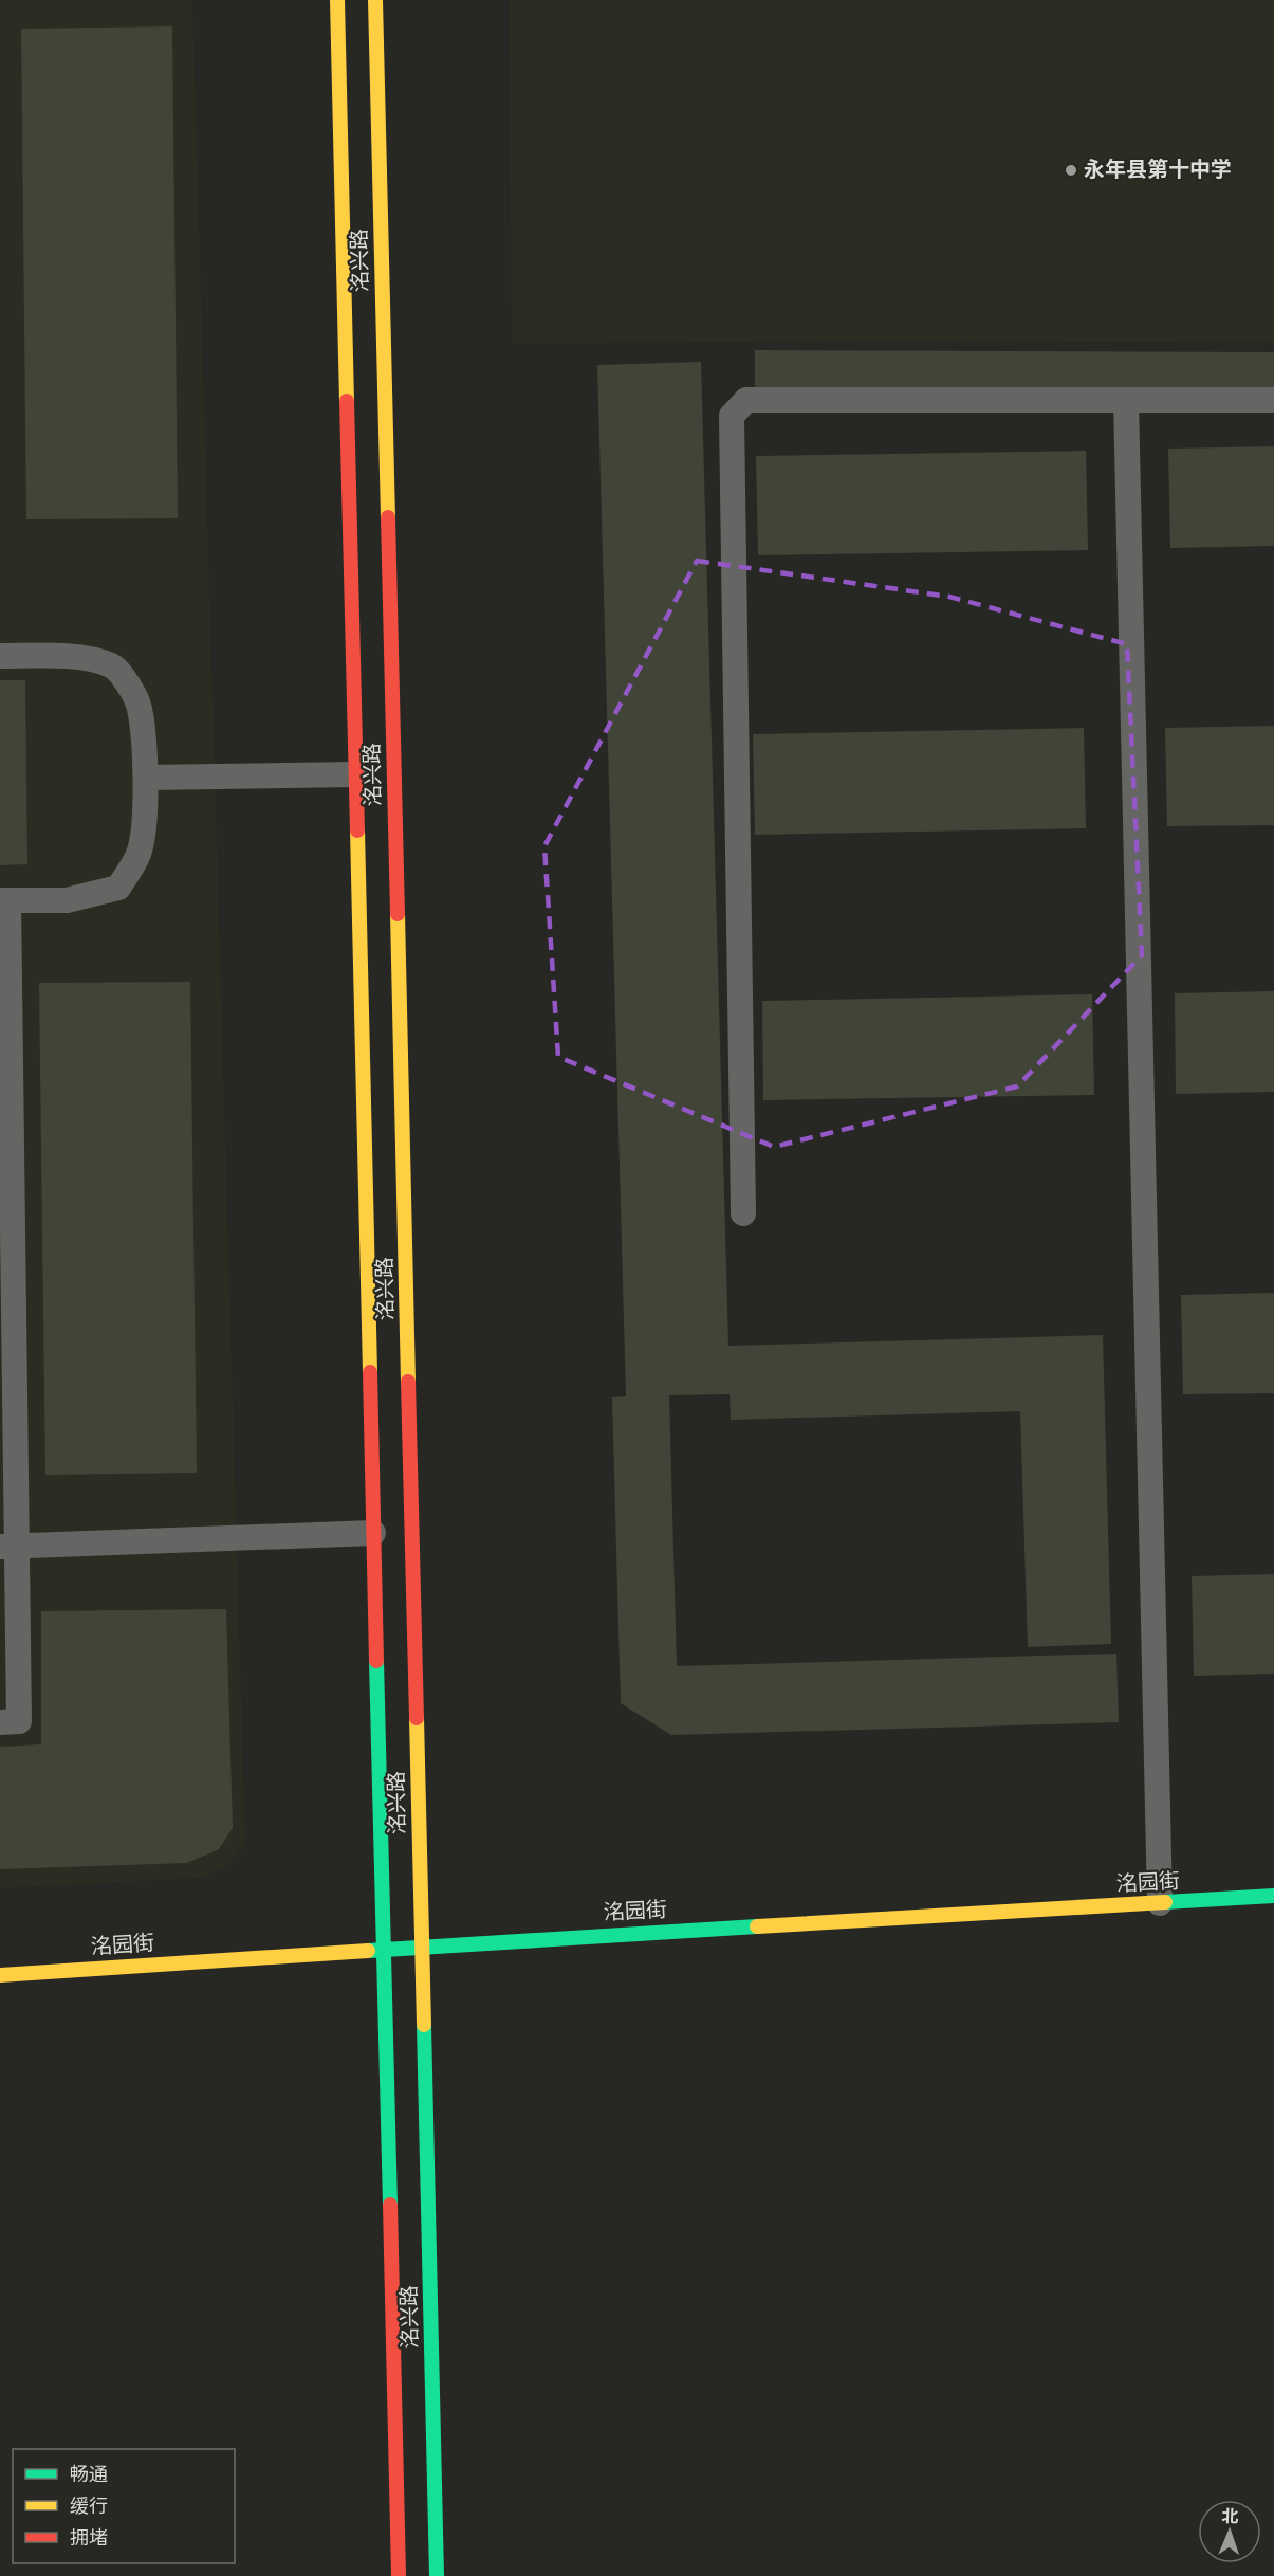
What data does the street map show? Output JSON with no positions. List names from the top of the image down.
{
  "streets": {
    "street": ["洺兴路", "洺园街"]
  },
  "crossings": [
    ["洺兴路", "洺园街"]
  ],
  "places": ["永年县第十中学"],
  "legend": ["畅通", "缓行", "拥堵"],
  "north": "top"
}
